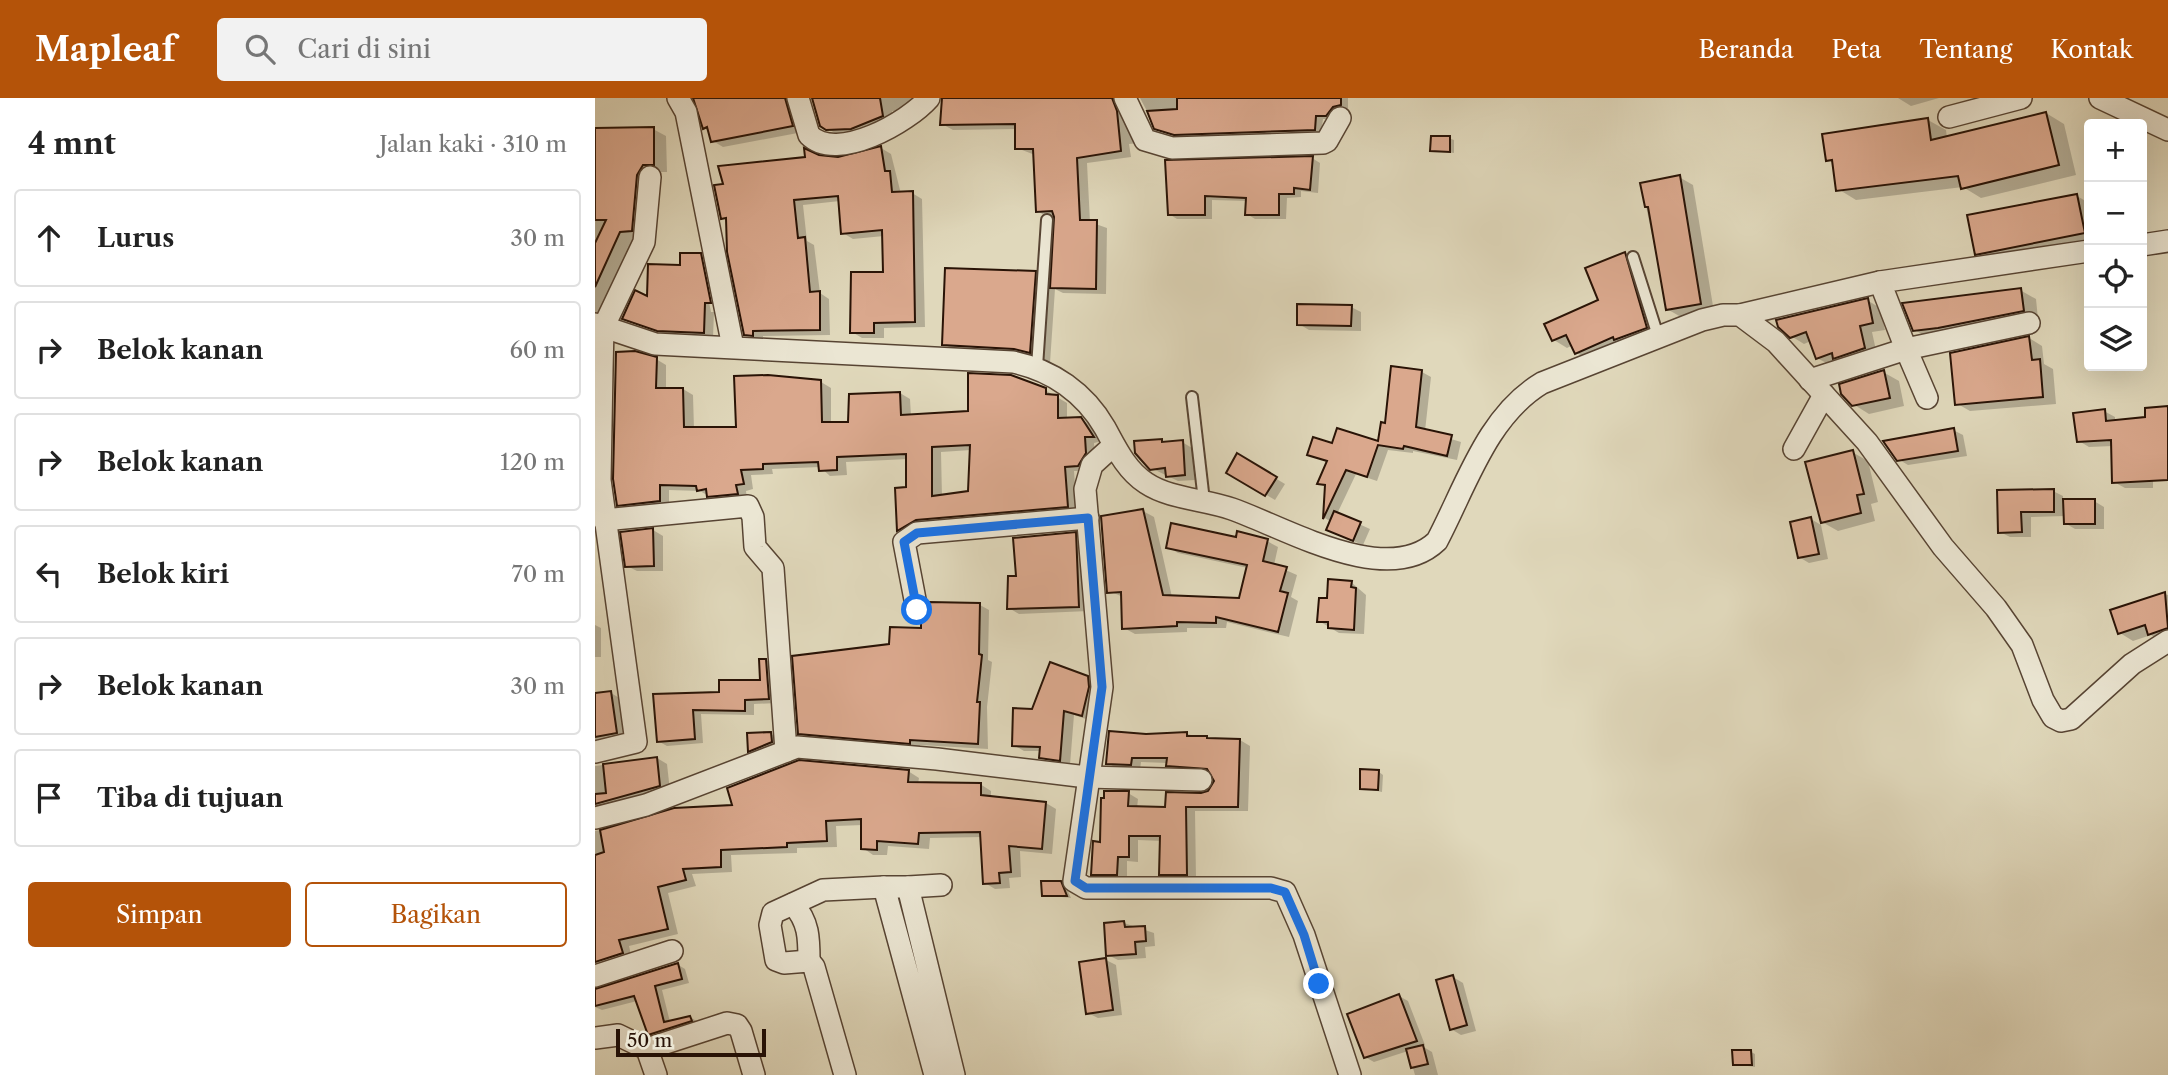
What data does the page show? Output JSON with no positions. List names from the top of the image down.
{
  "scale_bar": "50 m",
  "page": {
    "header": "Mapleaf",
    "search": "Cari di sini",
    "nav": [
      "Beranda",
      "Peta",
      "Tentang",
      "Kontak"
    ],
    "heading": ["4 mnt", "Jalan kaki · 310 m"],
    "map_buttons": ["+", "−"],
    "list": [
      ["Lurus", "30 m"],
      ["Belok kanan", "60 m"],
      ["Belok kanan", "120 m"],
      ["Belok kiri", "70 m"],
      ["Belok kanan", "30 m"],
      "Tiba di tujuan"
    ],
    "buttons": ["Simpan", "Bagikan"],
    "scale": "50 m"
  }
}
